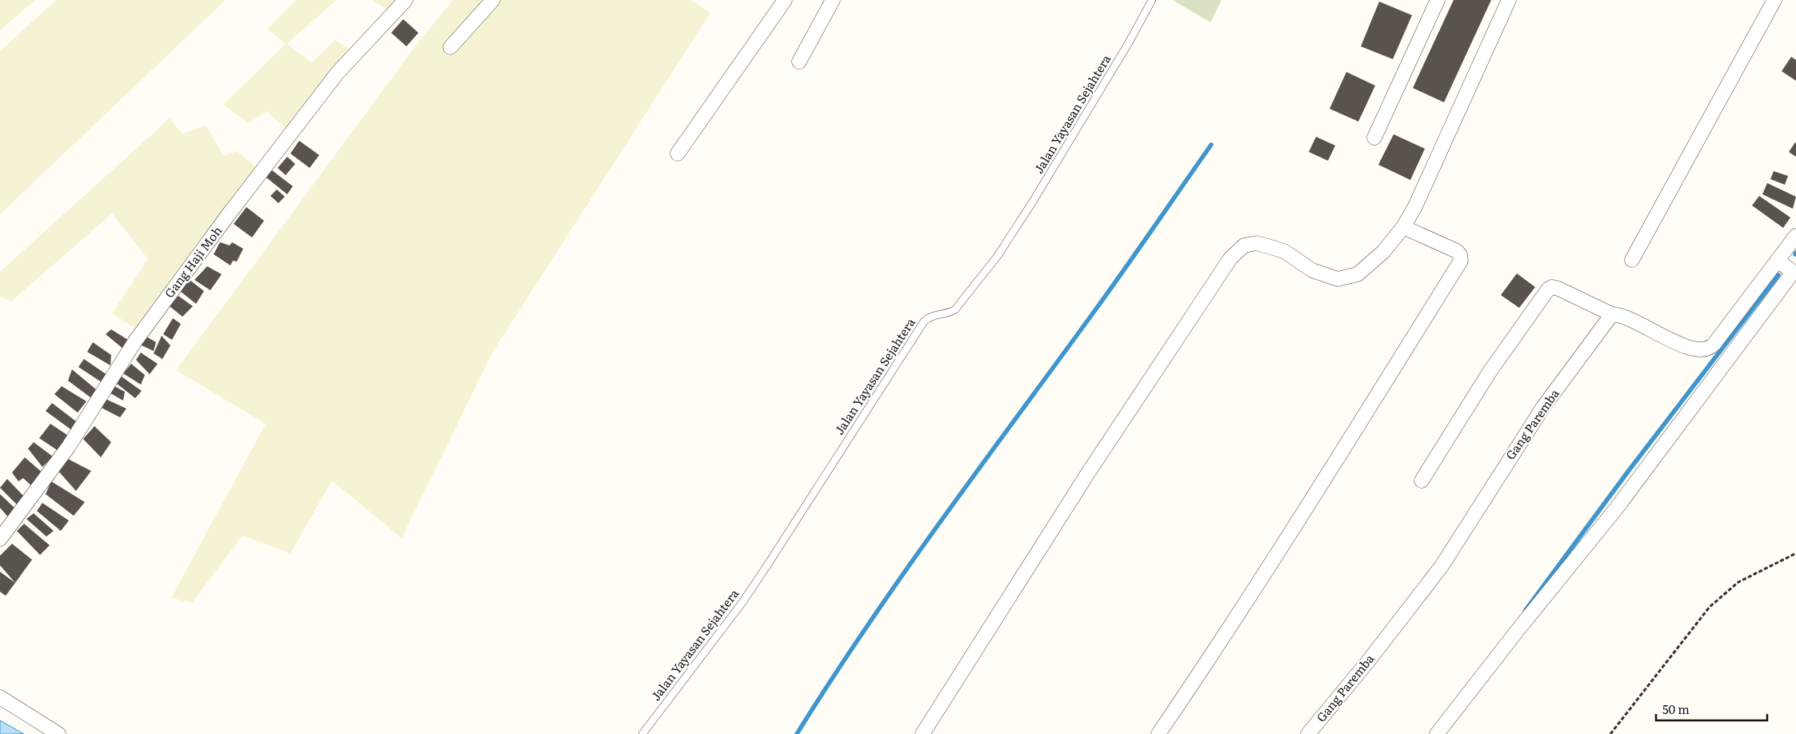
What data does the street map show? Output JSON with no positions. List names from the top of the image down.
{
  "streets": {
    "street": ["Gang Haji Moh", "Gang Paremba"],
    "lane": ["Jalan Yayasan Sejahtera"]
  },
  "scale_bar": "50 m"
}
